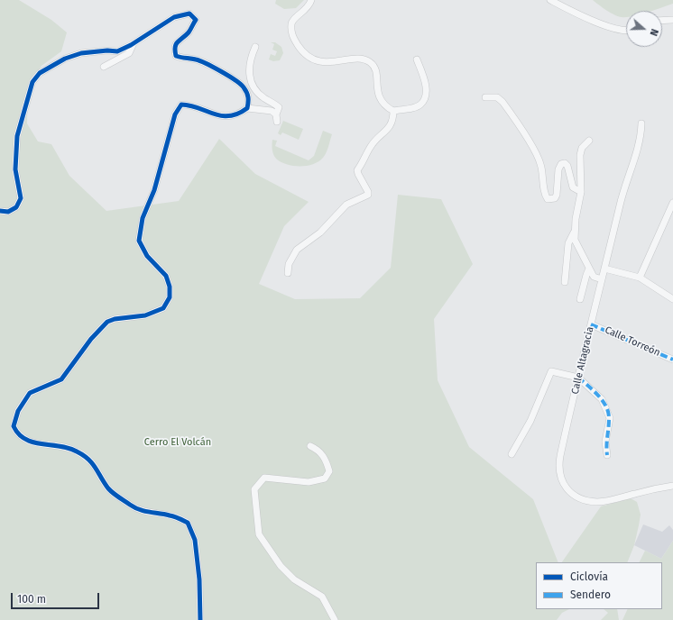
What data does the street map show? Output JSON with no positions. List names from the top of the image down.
{
  "streets": {
    "street": ["Calle Torreón", "Calle Altagracia"]
  },
  "crossings": [
    ["Calle Torreón", "Calle Altagracia"]
  ],
  "parks": ["Cerro El Volcán"],
  "legend": ["Ciclovía", "Sendero"],
  "scale_bar": "100 m",
  "north": "right"
}
